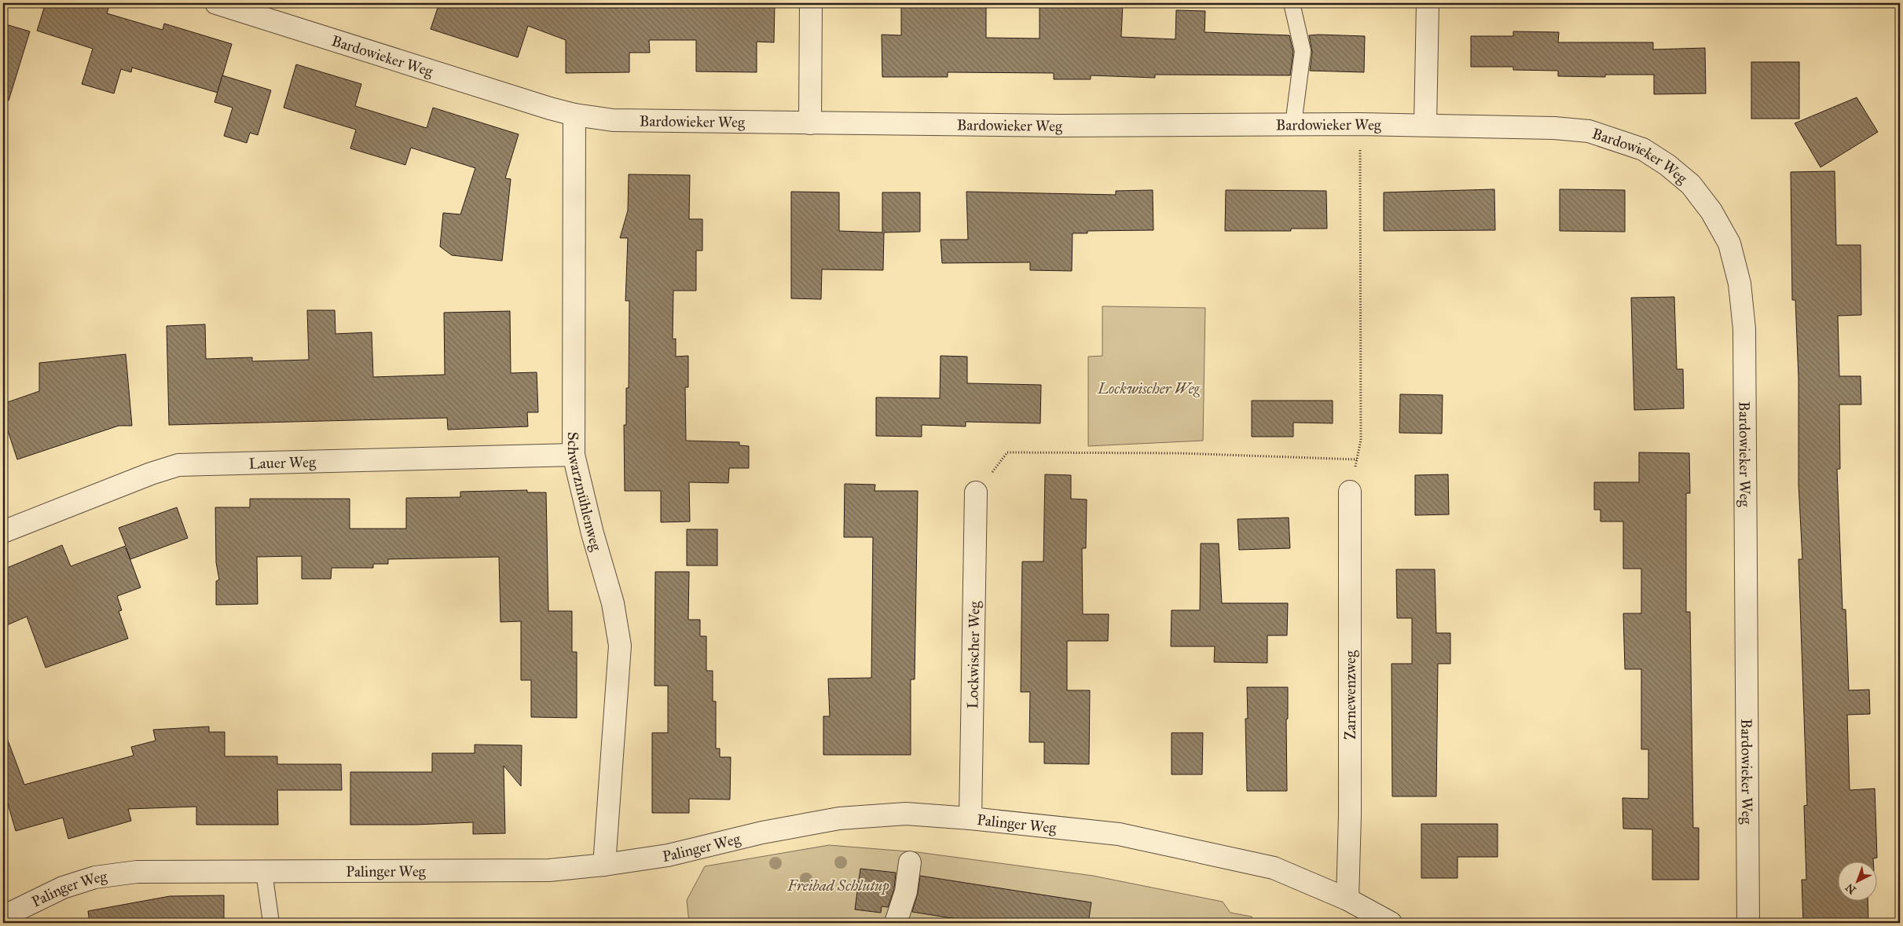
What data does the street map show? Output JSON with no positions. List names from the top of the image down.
{
  "streets": {
    "street": [
      "Bardowieker Weg",
      "Lauer Weg",
      "Schwarzmühlenweg",
      "Lockwischer Weg",
      "Zarnewenzweg",
      "Palinger Weg"
    ]
  },
  "crossings": [
    ["Bardowieker Weg", "Schwarzmühlenweg"],
    ["Lauer Weg", "Schwarzmühlenweg"],
    ["Schwarzmühlenweg", "Palinger Weg"],
    ["Lockwischer Weg", "Palinger Weg"],
    ["Zarnewenzweg", "Palinger Weg"]
  ],
  "parks": ["Lockwischer Weg", "Freibad Schlutup"],
  "north": "bottom left"
}
